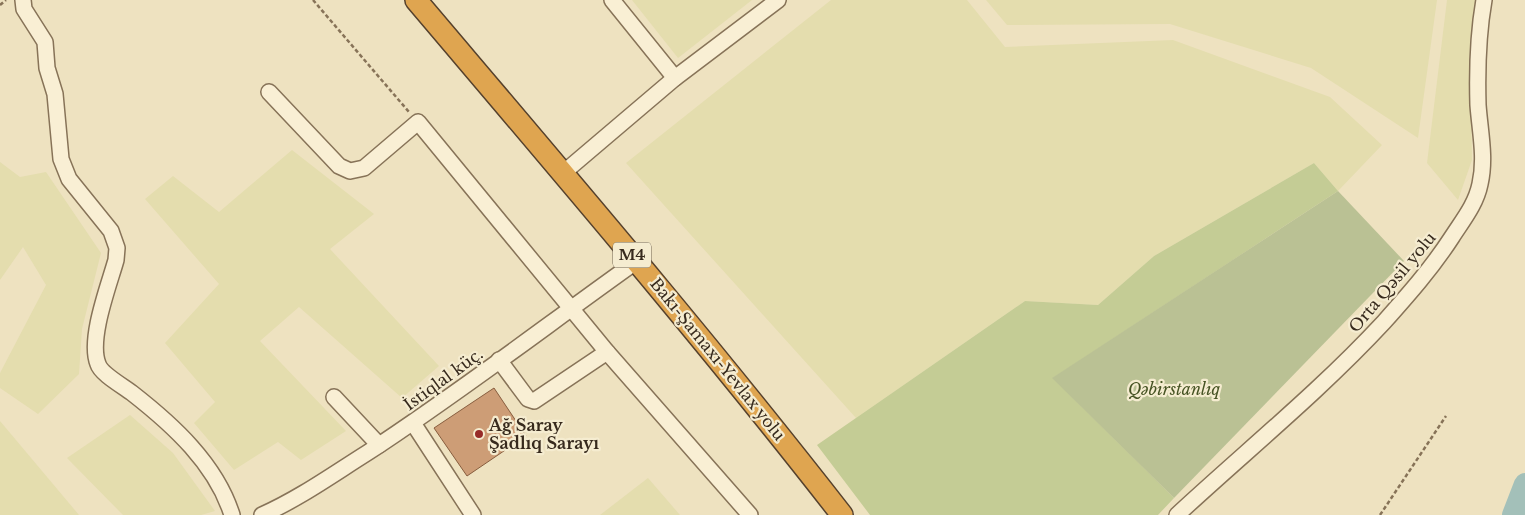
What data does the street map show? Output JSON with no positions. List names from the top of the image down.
{
  "streets": {
    "highway": ["M4", "Bakı-Şamaxı-Yevlax yolu"],
    "street": ["Orta Qəsil yolu", "İstiqlal küç."]
  },
  "crossings": [
    ["Bakı-Şamaxı-Yevlax yolu", "İstiqlal küç."]
  ],
  "parks": ["Qəbirstanlıq"],
  "places": ["Ağ Saray Şadlıq Sarayı"]
}
